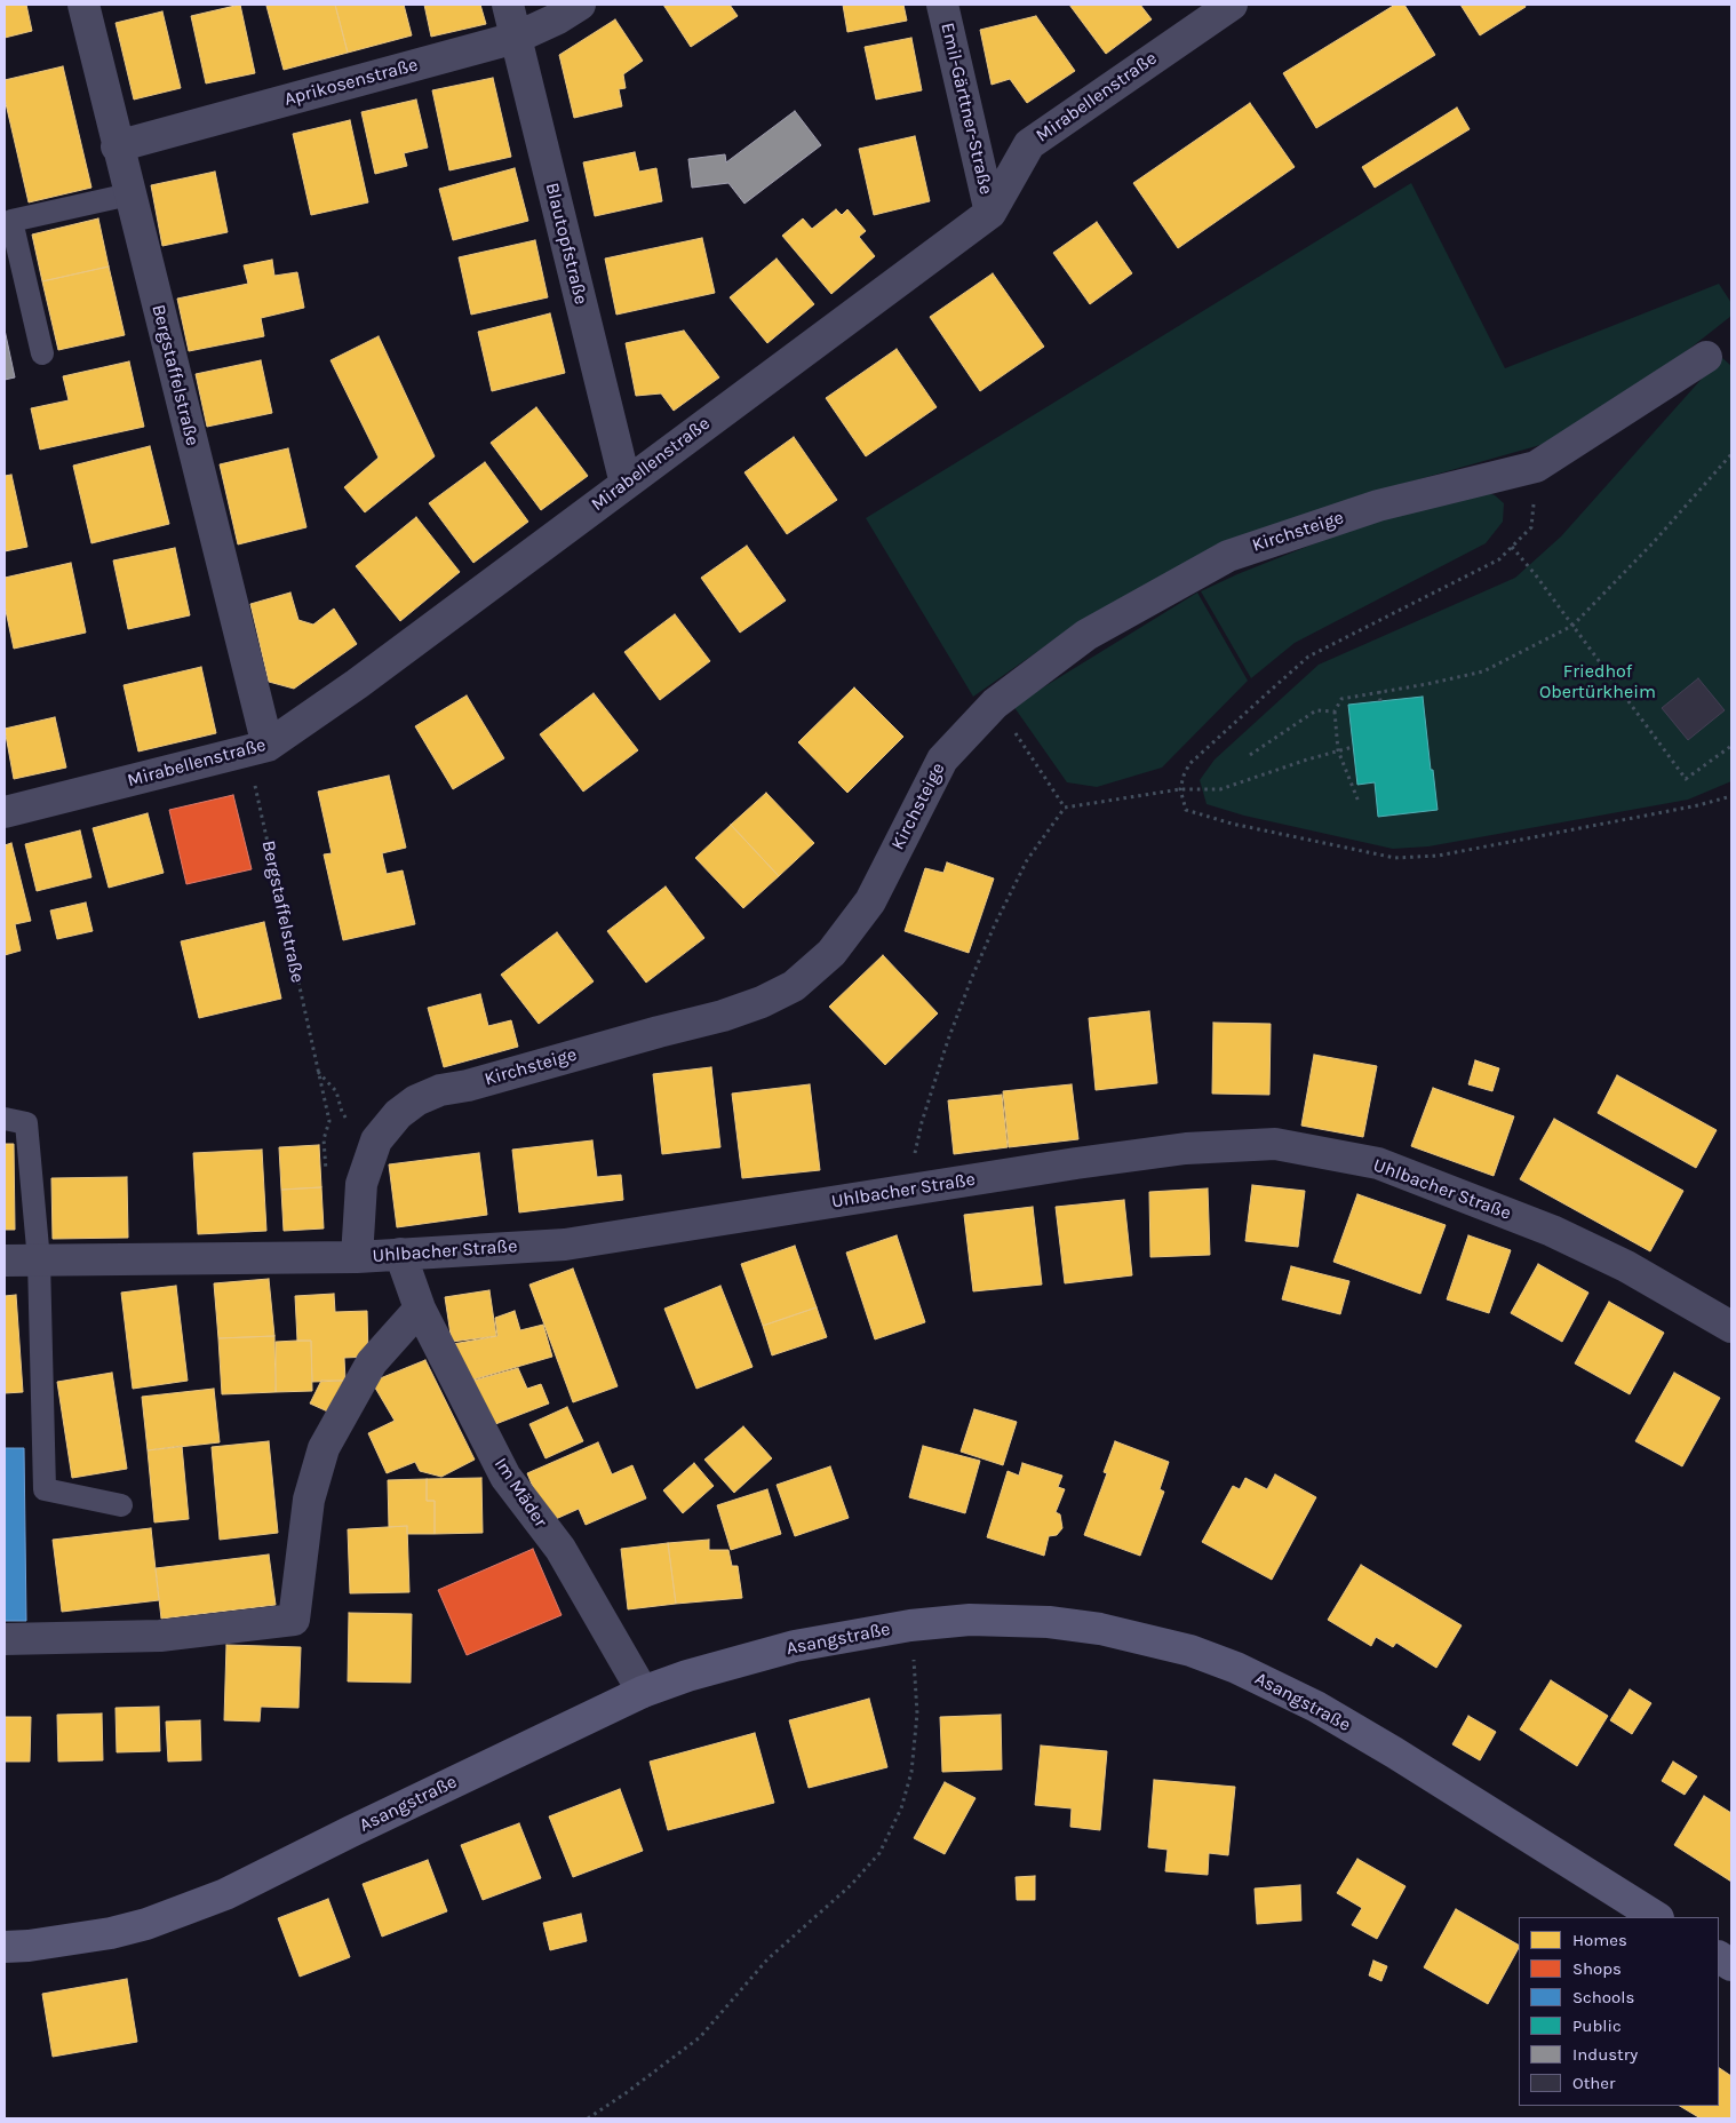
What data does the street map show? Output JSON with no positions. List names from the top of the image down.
{
  "streets": {
    "street": [
      "Aprikosenstraße",
      "Mirabellenstraße",
      "Emil-Gärttner-Straße",
      "Blautopfstraße",
      "Bergstaffelstraße",
      "Kirchsteige",
      "Uhlbacher Straße",
      "Im Mäder",
      "Asangstraße"
    ]
  },
  "crossings": [
    ["Aprikosenstraße", "Blautopfstraße"],
    ["Aprikosenstraße", "Bergstaffelstraße"],
    ["Mirabellenstraße", "Emil-Gärttner-Straße"],
    ["Mirabellenstraße", "Blautopfstraße"],
    ["Mirabellenstraße", "Bergstaffelstraße"],
    ["Kirchsteige", "Uhlbacher Straße"],
    ["Uhlbacher Straße", "Im Mäder"],
    ["Im Mäder", "Asangstraße"]
  ],
  "parks": ["Friedhof Obertürkheim"],
  "legend": [
    "Homes",
    "Shops",
    "Schools",
    "Public",
    "Industry",
    "Other"
  ]
}
